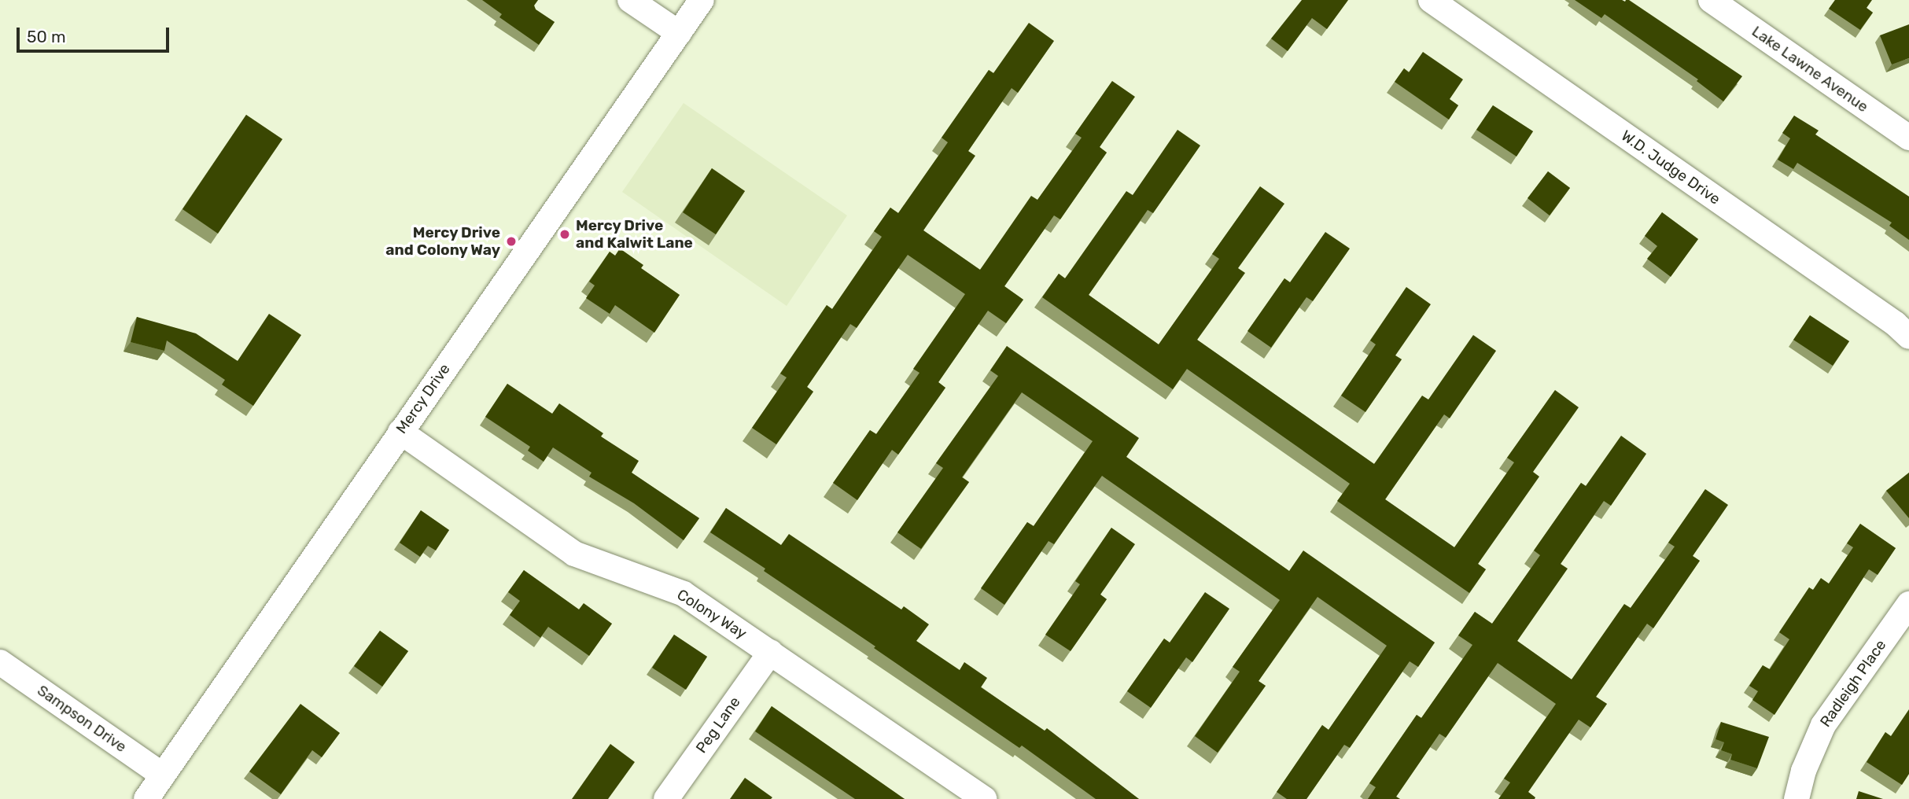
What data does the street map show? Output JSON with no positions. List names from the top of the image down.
{
  "streets": {
    "street": [
      "Lake Lawne Avenue",
      "W.D. Judge Drive",
      "Mercy Drive",
      "Colony Way",
      "Radleigh Place",
      "Sampson Drive",
      "Peg Lane"
    ]
  },
  "crossings": [
    ["Mercy Drive", "Colony Way"],
    ["Mercy Drive", "Sampson Drive"],
    ["Colony Way", "Peg Lane"]
  ],
  "places": ["Mercy Drive and Kalwit Lane", "Mercy Drive and Colony Way"],
  "scale_bar": "50 m"
}
